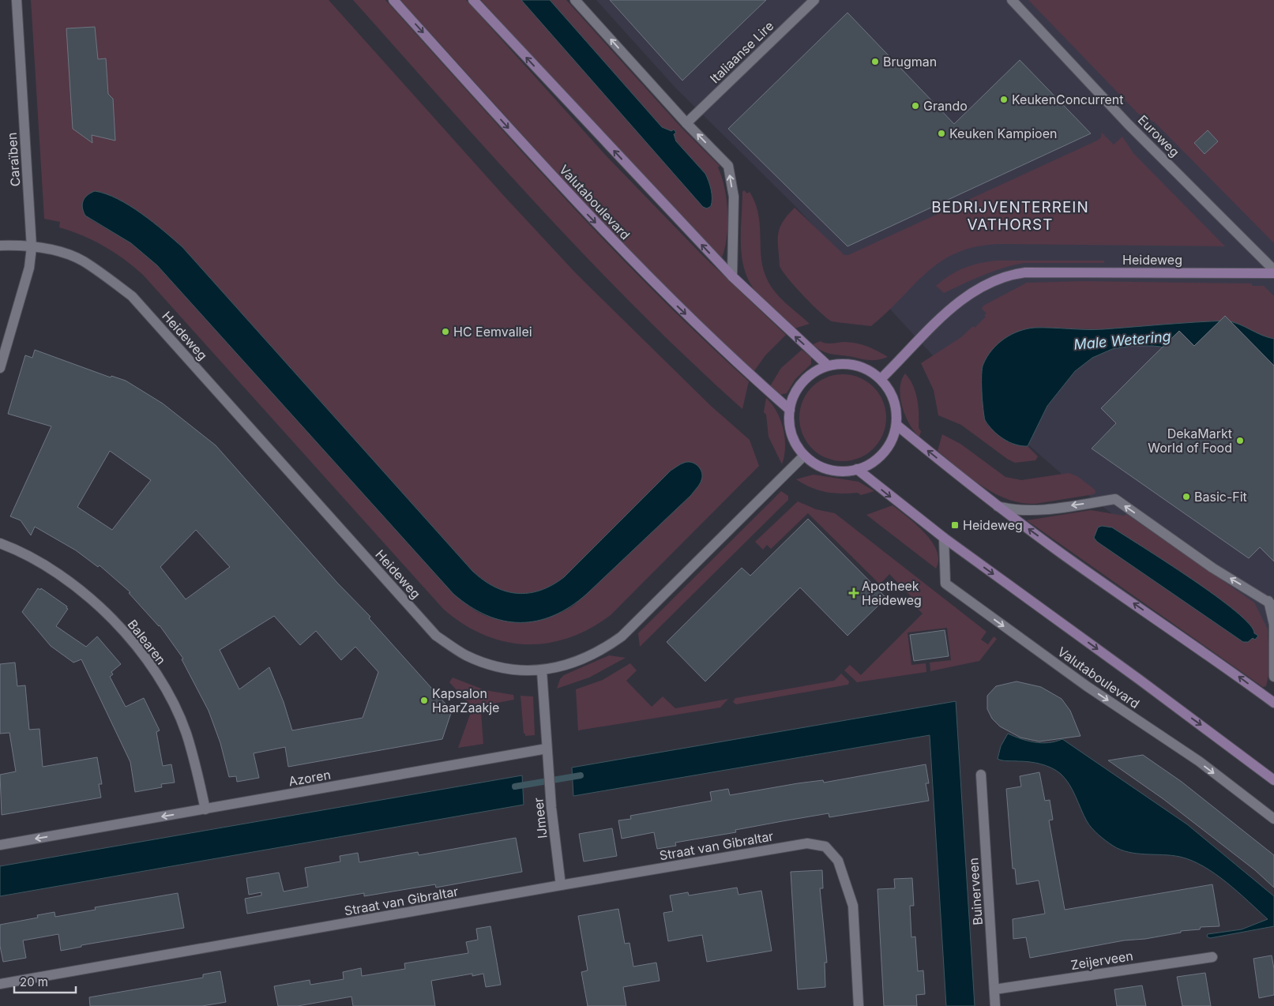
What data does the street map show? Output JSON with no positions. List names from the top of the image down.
{
  "streets": {
    "main road": ["Valutaboulevard", "Heideweg"],
    "street": [
      "Italiaanse Lire",
      "Euroweg",
      "Caraïben",
      "Balearen",
      "Azoren",
      "IJmeer",
      "Straat van Gibraltar",
      "Buinerveen",
      "Zeijerveen"
    ]
  },
  "crossings": [
    ["Caraïben", "Heideweg"],
    ["Valutaboulevard", "Heideweg"],
    ["Balearen", "Azoren"],
    ["Azoren", "IJmeer"],
    ["IJmeer", "Straat van Gibraltar"],
    ["Buinerveen", "Zeijerveen"]
  ],
  "one_way": ["Azoren"],
  "districts": ["BEDRIJVENTERREIN VATHORST"],
  "water": ["Male Wetering"],
  "places": {
    "other": [
      "Brugman",
      "KeukenConcurrent",
      "Grando",
      "Keuken Kampioen",
      "HC Eemvallei",
      "DekaMarkt World of Food",
      "Basic-Fit",
      "Kapsalon HaarZaakje"
    ],
    "transit": ["Heideweg"],
    "health": ["Apotheek Heideweg"]
  },
  "scale_bar": "20 m"
}
